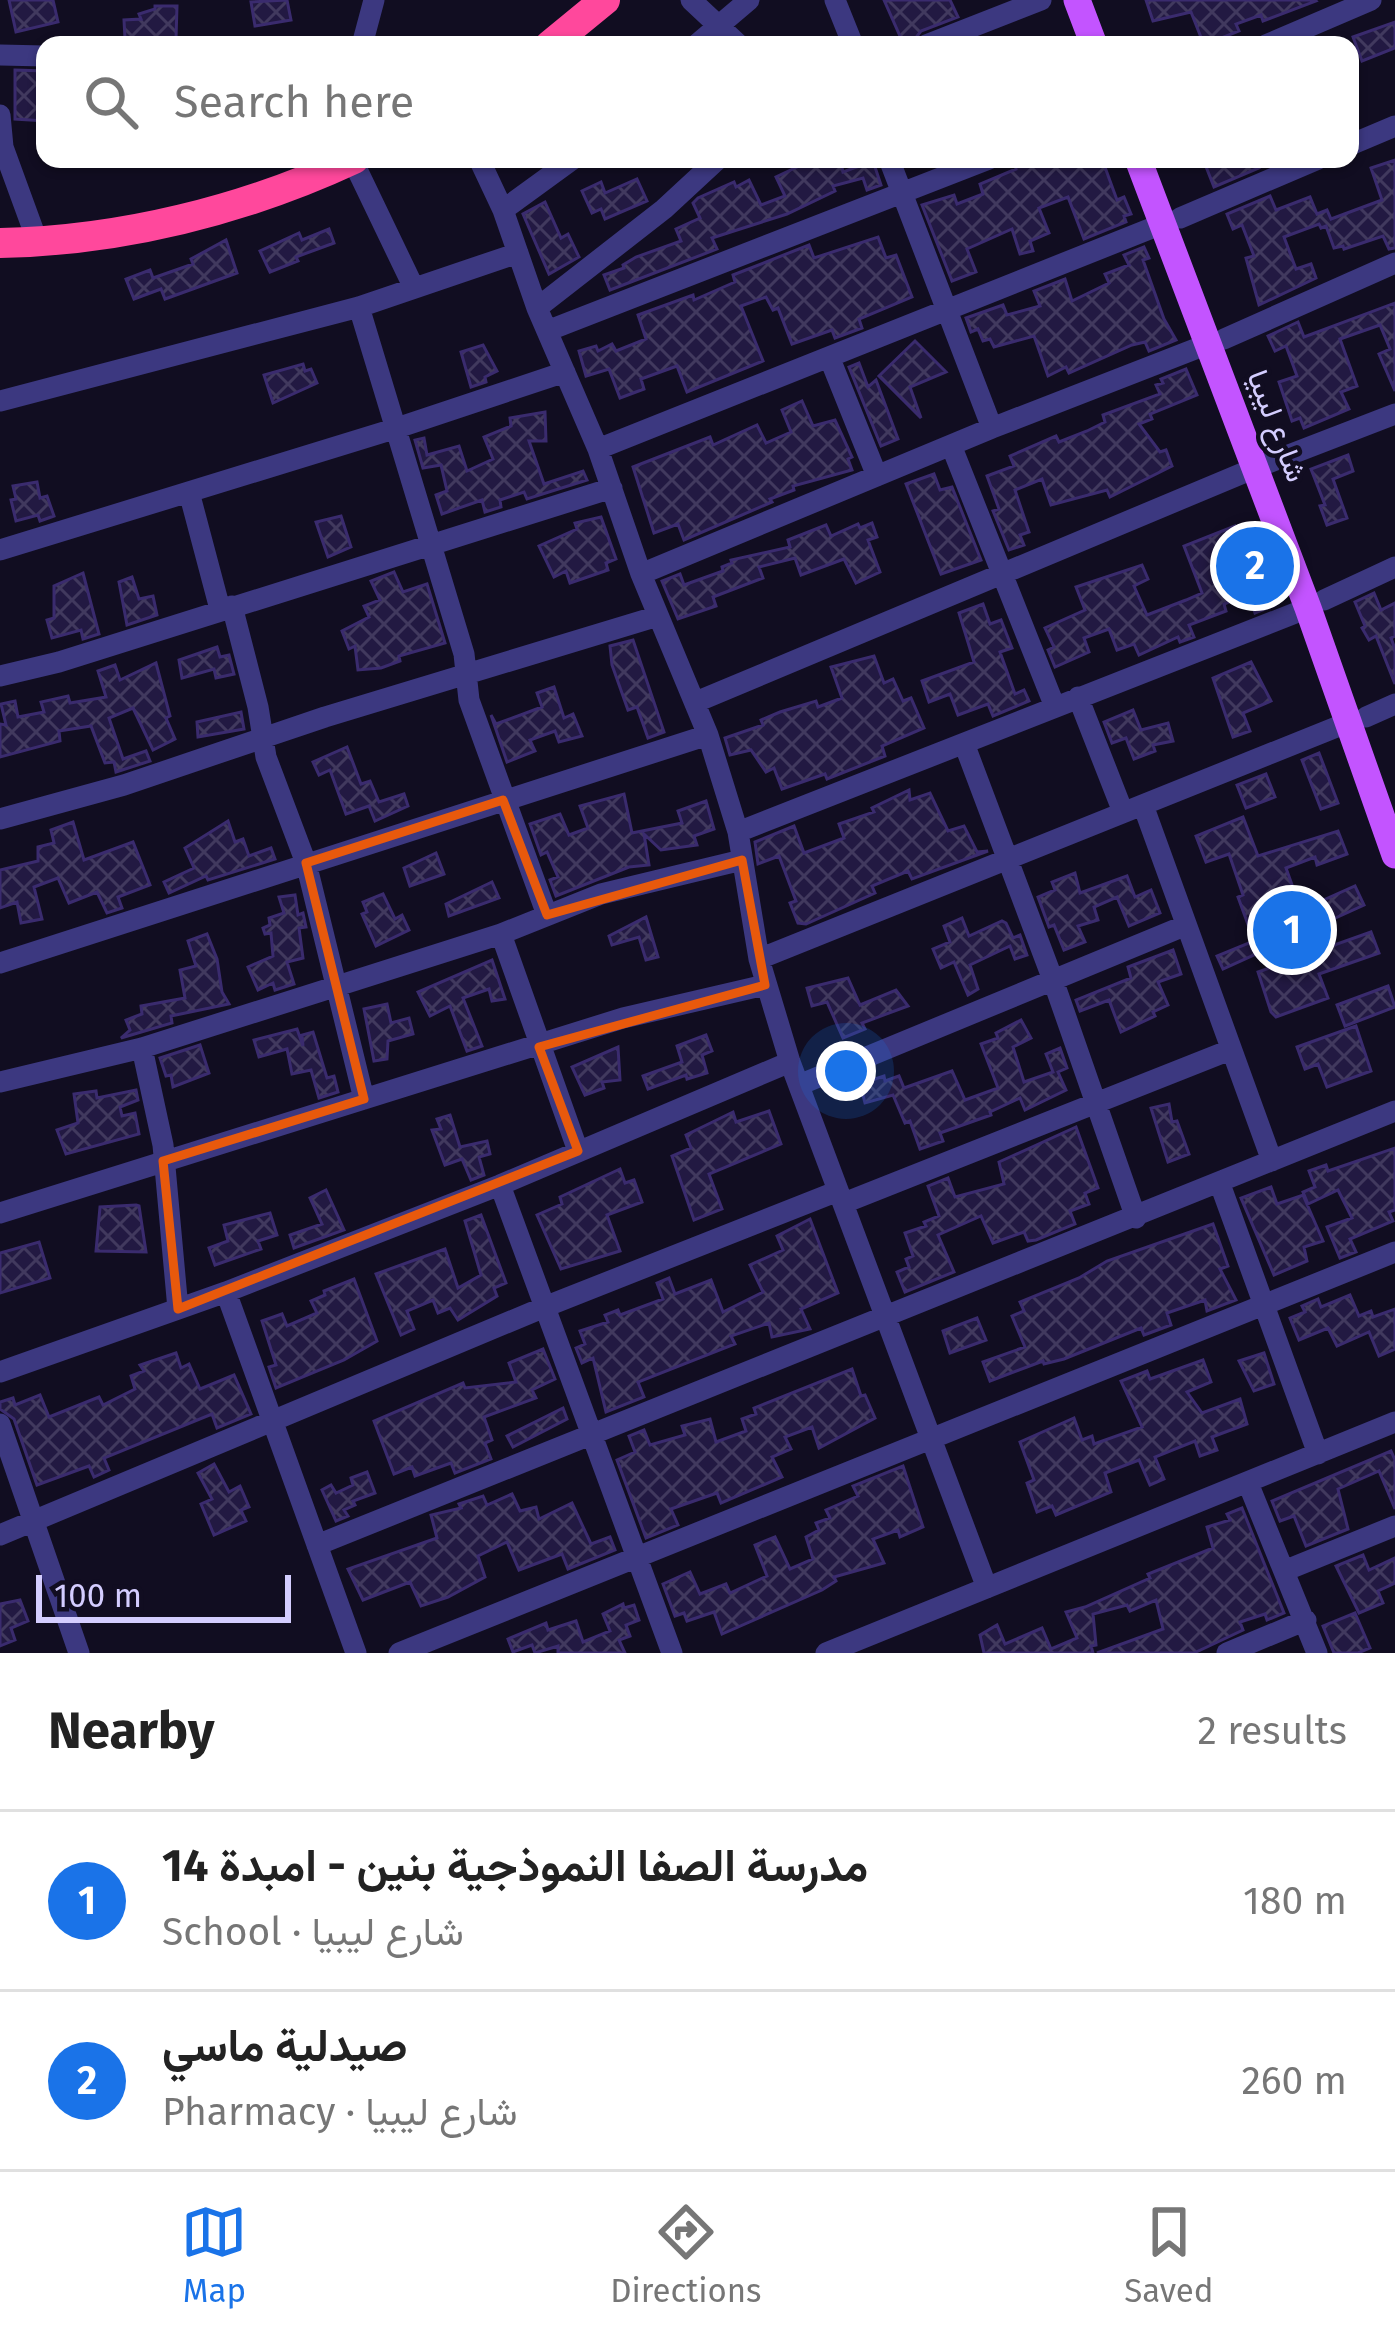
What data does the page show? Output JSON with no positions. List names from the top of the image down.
{
  "streets": {
    "main road": ["شارع ليبيا"]
  },
  "scale_bar": "100 m",
  "page": {
    "search": "Search here",
    "pins": ["2", "1"],
    "scale": "100 m",
    "heading": ["Nearby", "2 results"],
    "list": [
      {
        "mark": "1",
        "name": "مدرسة الصفا النموذجية بنين - امبدة 14",
        "note": "School · شارع ليبيا",
        "value": "180 m"
      },
      {
        "mark": "2",
        "name": "صيدلية ماسي",
        "note": "Pharmacy · شارع ليبيا",
        "value": "260 m"
      }
    ],
    "nav": ["Map", "Directions", "Saved"]
  }
}
